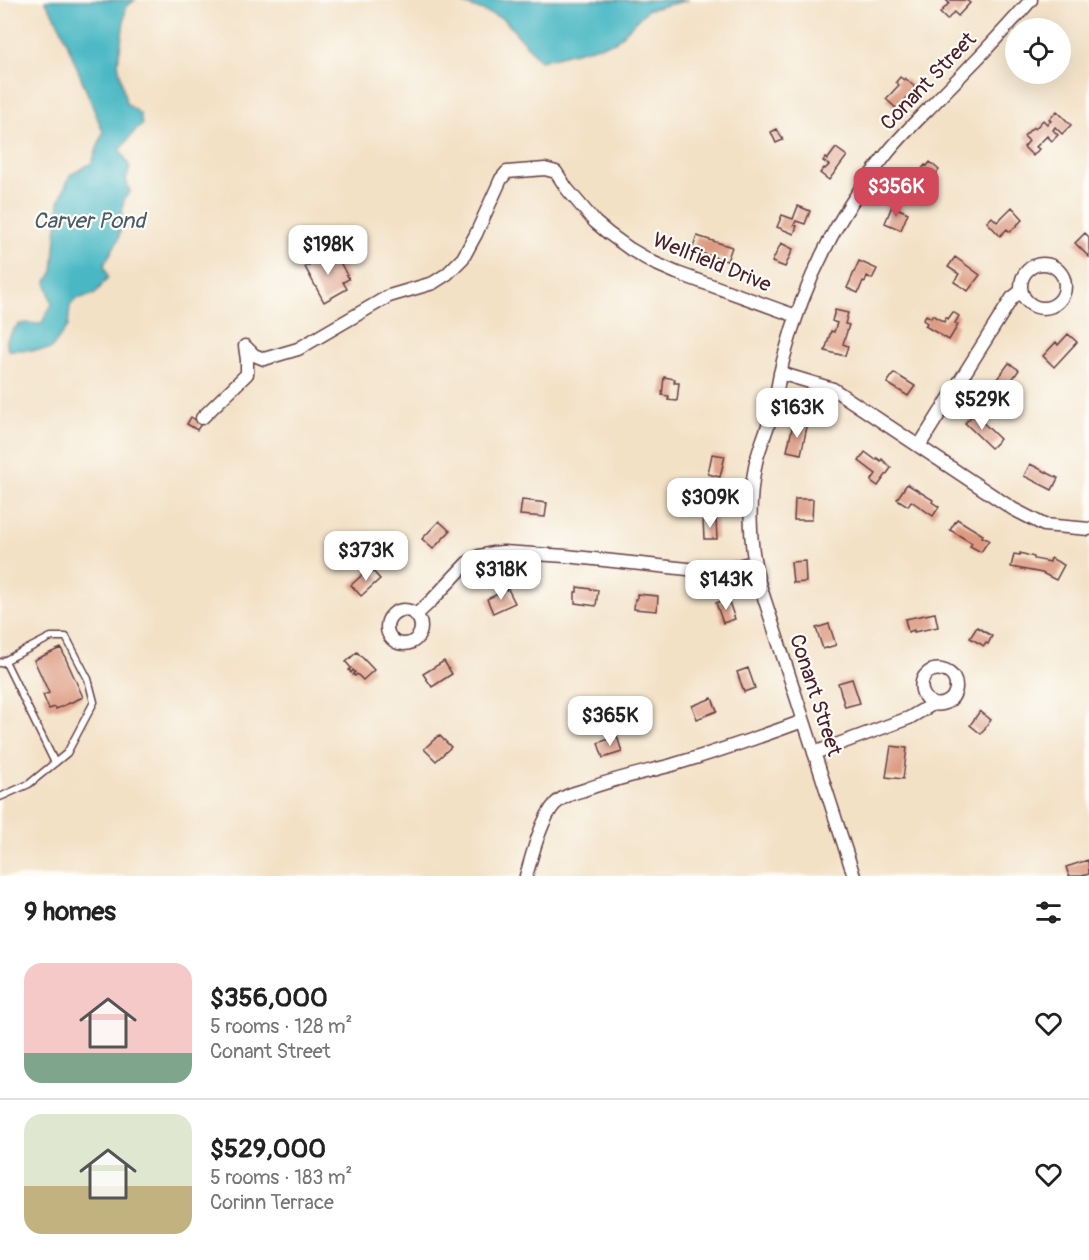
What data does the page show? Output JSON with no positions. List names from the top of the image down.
{
  "streets": {
    "street": ["Conant Street", "Wellfield Drive"]
  },
  "crossings": [
    ["Conant Street", "Wellfield Drive"]
  ],
  "water": ["Carver Pond"],
  "page": {
    "price": [
      "$356K",
      "$198K",
      "$529K",
      "$163K",
      "$309K",
      "$373K",
      "$318K",
      "$143K",
      "$365K"
    ],
    "heading": "9 homes",
    "list": [
      {
        "name": "$356,000",
        "note": "5 rooms · 128 m² · Conant Street"
      },
      {
        "name": "$529,000",
        "note": "5 rooms · 183 m² · Corinn Terrace"
      }
    ]
  }
}
